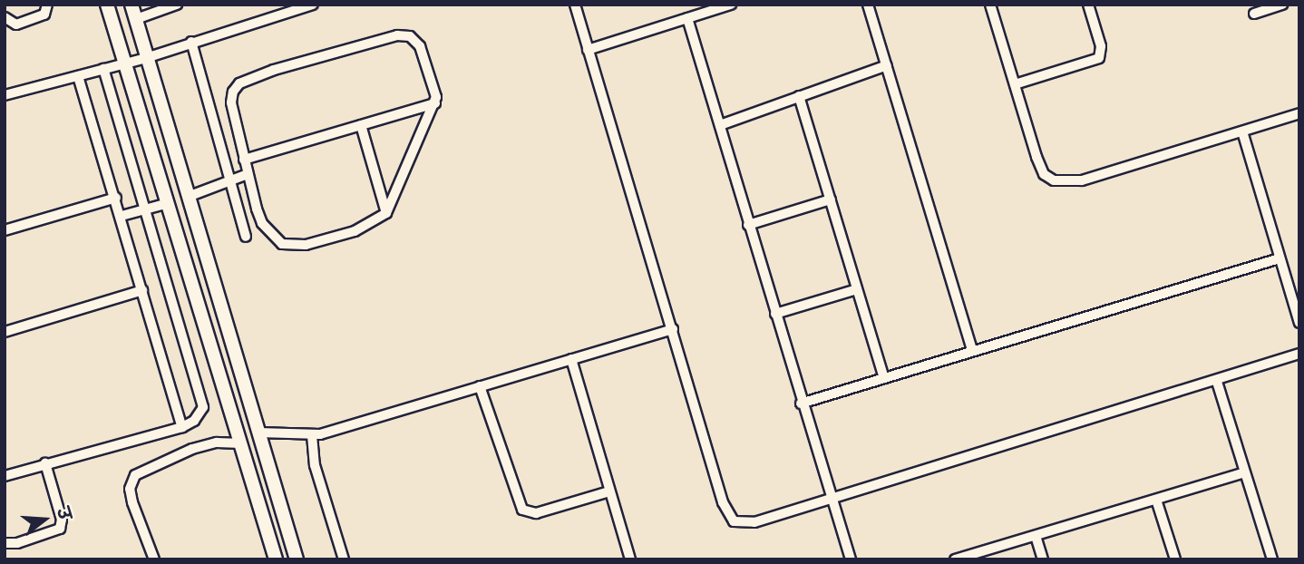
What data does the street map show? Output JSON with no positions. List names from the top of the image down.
{
  "north": "right"
}
